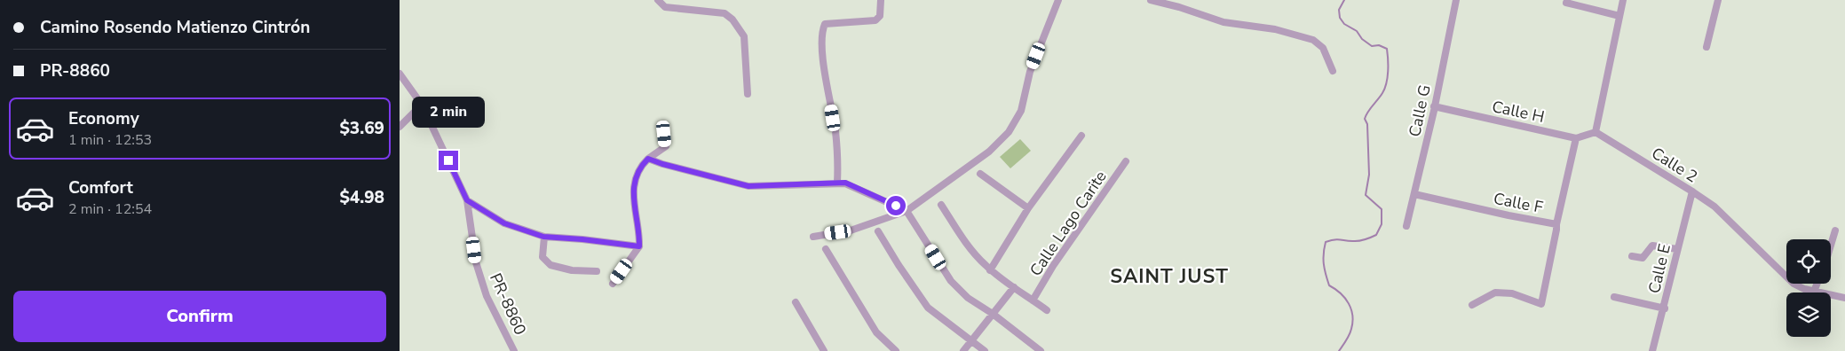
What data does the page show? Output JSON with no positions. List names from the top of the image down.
{
  "streets": {
    "street": [
      "Calle G",
      "Calle H",
      "Calle 2",
      "Calle F",
      "Calle Lago Carite",
      "Calle E",
      "PR-8860"
    ]
  },
  "crossings": [
    ["Calle G", "Calle H"],
    ["Calle G", "Calle F"],
    ["Calle H", "Calle F"],
    ["Calle 2", "Calle E"]
  ],
  "districts": ["SAINT JUST"],
  "page": {
    "banner": ["Camino Rosendo Matienzo Cintrón", "PR-8860"],
    "bubble": "2 min",
    "list": [
      {
        "name": "Economy",
        "note": "1 min · 12:53",
        "value": "$3.69"
      },
      {
        "name": "Comfort",
        "note": "2 min · 12:54",
        "value": "$4.98"
      }
    ],
    "buttons": "Confirm"
  }
}
